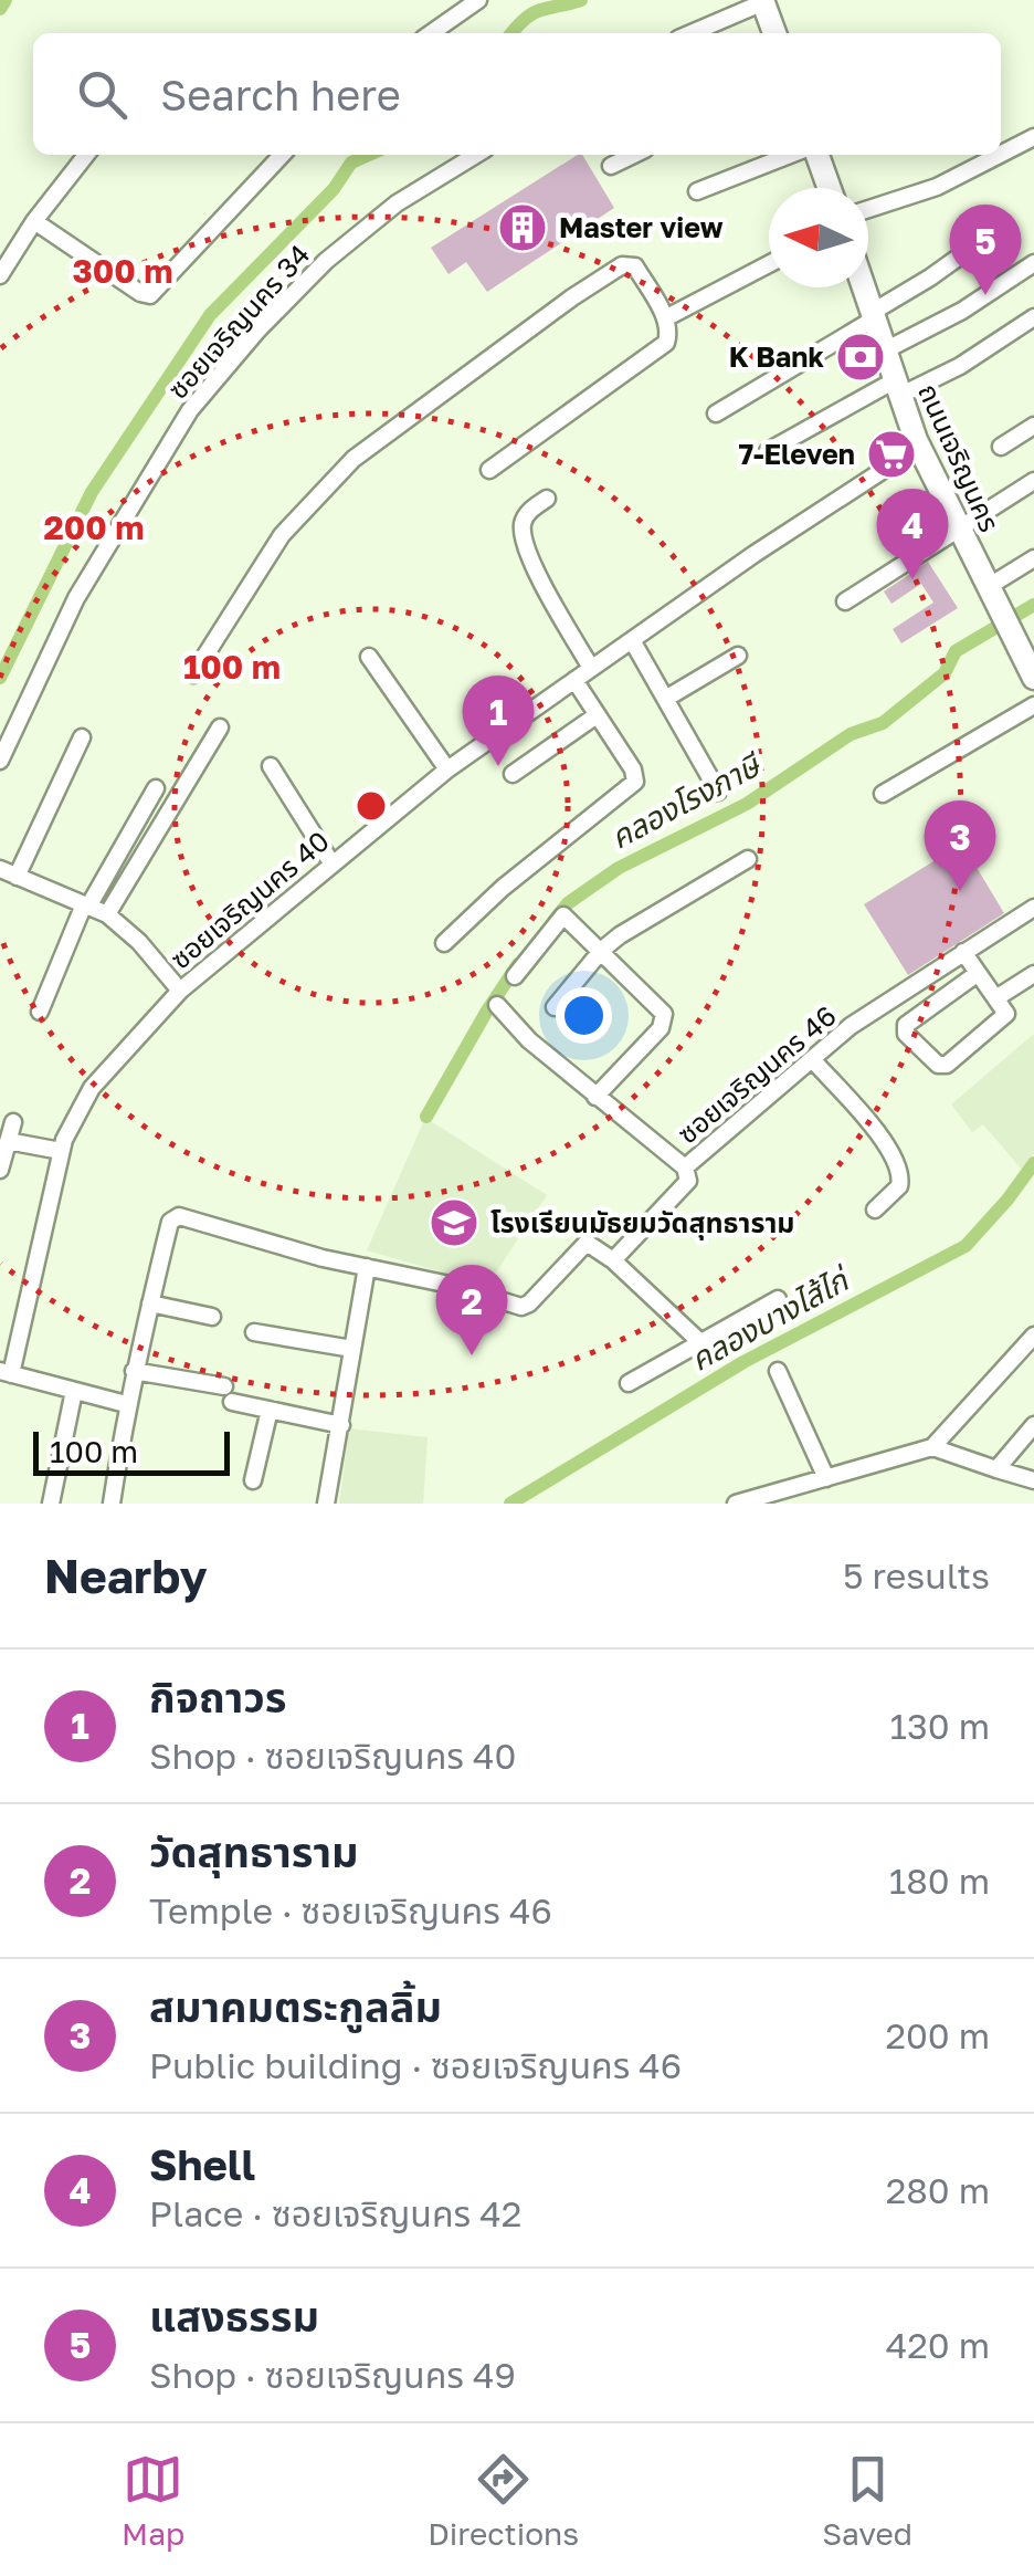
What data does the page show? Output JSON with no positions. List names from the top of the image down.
{
  "streets": {
    "main road": ["ถนนเจริญนคร"],
    "street": ["ซอยเจริญนคร 34", "ซอยเจริญนคร 40", "ซอยเจริญนคร 46"]
  },
  "crossings": [
    ["ถนนเจริญนคร", "ซอยเจริญนคร 40"]
  ],
  "water": ["คลองโรงภาษี", "คลองบางไส้ไก่"],
  "places": {
    "building": ["Master view"],
    "bank": ["K Bank"],
    "supermarket": ["7-Eleven"],
    "school or university": ["โรงเรียนมัธยมวัดสุทธาราม"]
  },
  "scale_bar": "100 m",
  "north": "left",
  "page": {
    "search": "Search here",
    "pins": [
      "5",
      "4",
      "1",
      "3",
      "2"
    ],
    "scale": "100 m",
    "heading": ["Nearby", "5 results"],
    "list": [
      {
        "mark": "1",
        "name": "กิจถาวร",
        "note": "Shop · ซอยเจริญนคร 40",
        "value": "130 m"
      },
      {
        "mark": "2",
        "name": "วัดสุทธาราม",
        "note": "Temple · ซอยเจริญนคร 46",
        "value": "180 m"
      },
      {
        "mark": "3",
        "name": "สมาคมตระกูลลิ้ม",
        "note": "Public building · ซอยเจริญนคร 46",
        "value": "200 m"
      },
      {
        "mark": "4",
        "name": "Shell",
        "note": "Place · ซอยเจริญนคร 42",
        "value": "280 m"
      },
      {
        "mark": "5",
        "name": "แสงธรรม",
        "note": "Shop · ซอยเจริญนคร 49",
        "value": "420 m"
      }
    ],
    "nav": ["Map", "Directions", "Saved"]
  },
  "rings": ["300 m", "200 m", "100 m"]
}
